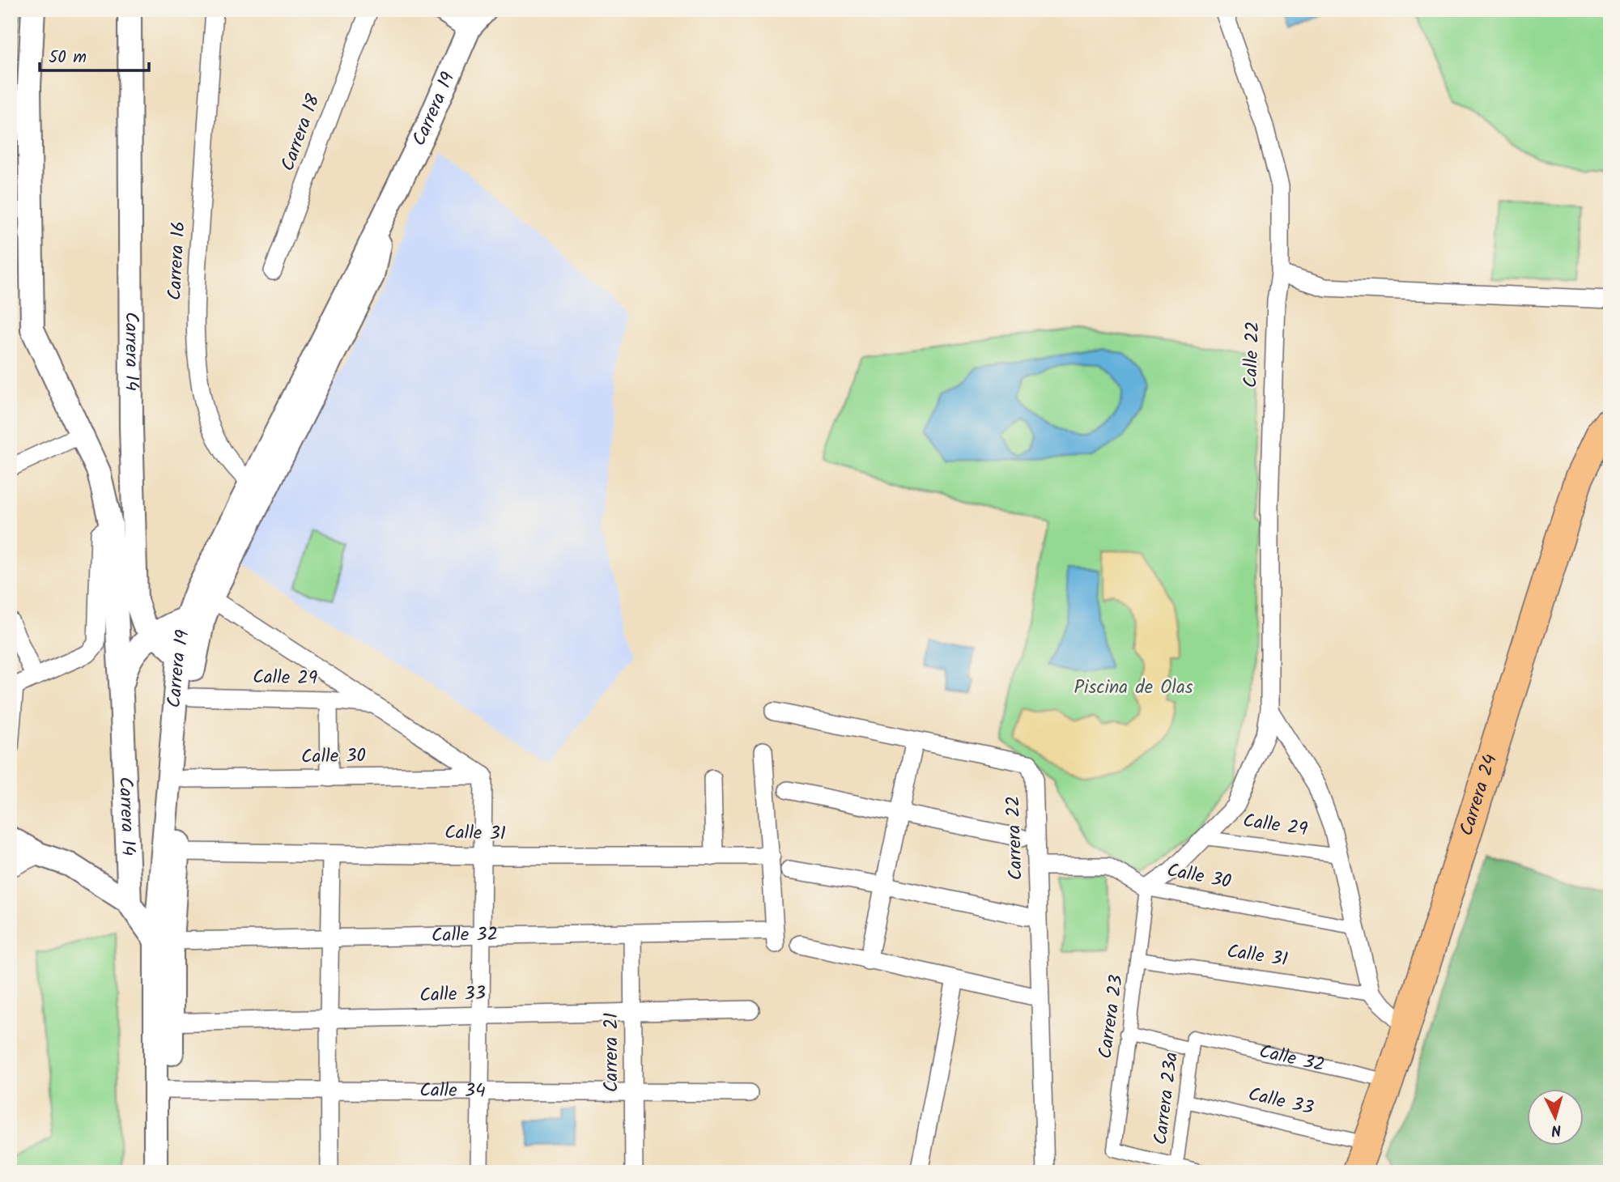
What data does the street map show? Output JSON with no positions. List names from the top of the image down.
{
  "streets": {
    "main road": ["Carrera 24"],
    "street": [
      "Carrera 19",
      "Carrera 18",
      "Carrera 16",
      "Carrera 14",
      "Calle 22",
      "Calle 29",
      "Calle 30",
      "Calle 31",
      "Carrera 22",
      "Calle 32",
      "Calle 33",
      "Carrera 23",
      "Carrera 21",
      "Calle 34",
      "Carrera 23a"
    ]
  },
  "crossings": [
    ["Carrera 19", "Carrera 16"],
    ["Carrera 19", "Carrera 14"],
    ["Carrera 19", "Calle 29"],
    ["Carrera 19", "Calle 30"],
    ["Carrera 19", "Calle 31"],
    ["Carrera 19", "Calle 32"],
    ["Carrera 19", "Calle 33"],
    ["Carrera 19", "Calle 34"],
    ["Calle 22", "Calle 29"],
    ["Calle 22", "Calle 30"],
    ["Calle 22", "Carrera 23"],
    ["Calle 30", "Carrera 22"],
    ["Calle 30", "Carrera 23"],
    ["Carrera 24", "Calle 32"],
    ["Carrera 24", "Calle 33"],
    ["Calle 31", "Calle 32"],
    ["Calle 31", "Carrera 23"],
    ["Calle 32", "Carrera 23"],
    ["Calle 32", "Carrera 21"],
    ["Calle 32", "Carrera 23a"],
    ["Calle 33", "Carrera 21"],
    ["Calle 33", "Carrera 23a"],
    ["Carrera 23", "Carrera 23a"],
    ["Carrera 21", "Calle 34"]
  ],
  "parks": ["Piscina de Olas"],
  "scale_bar": "50 m",
  "north": "bottom"
}
